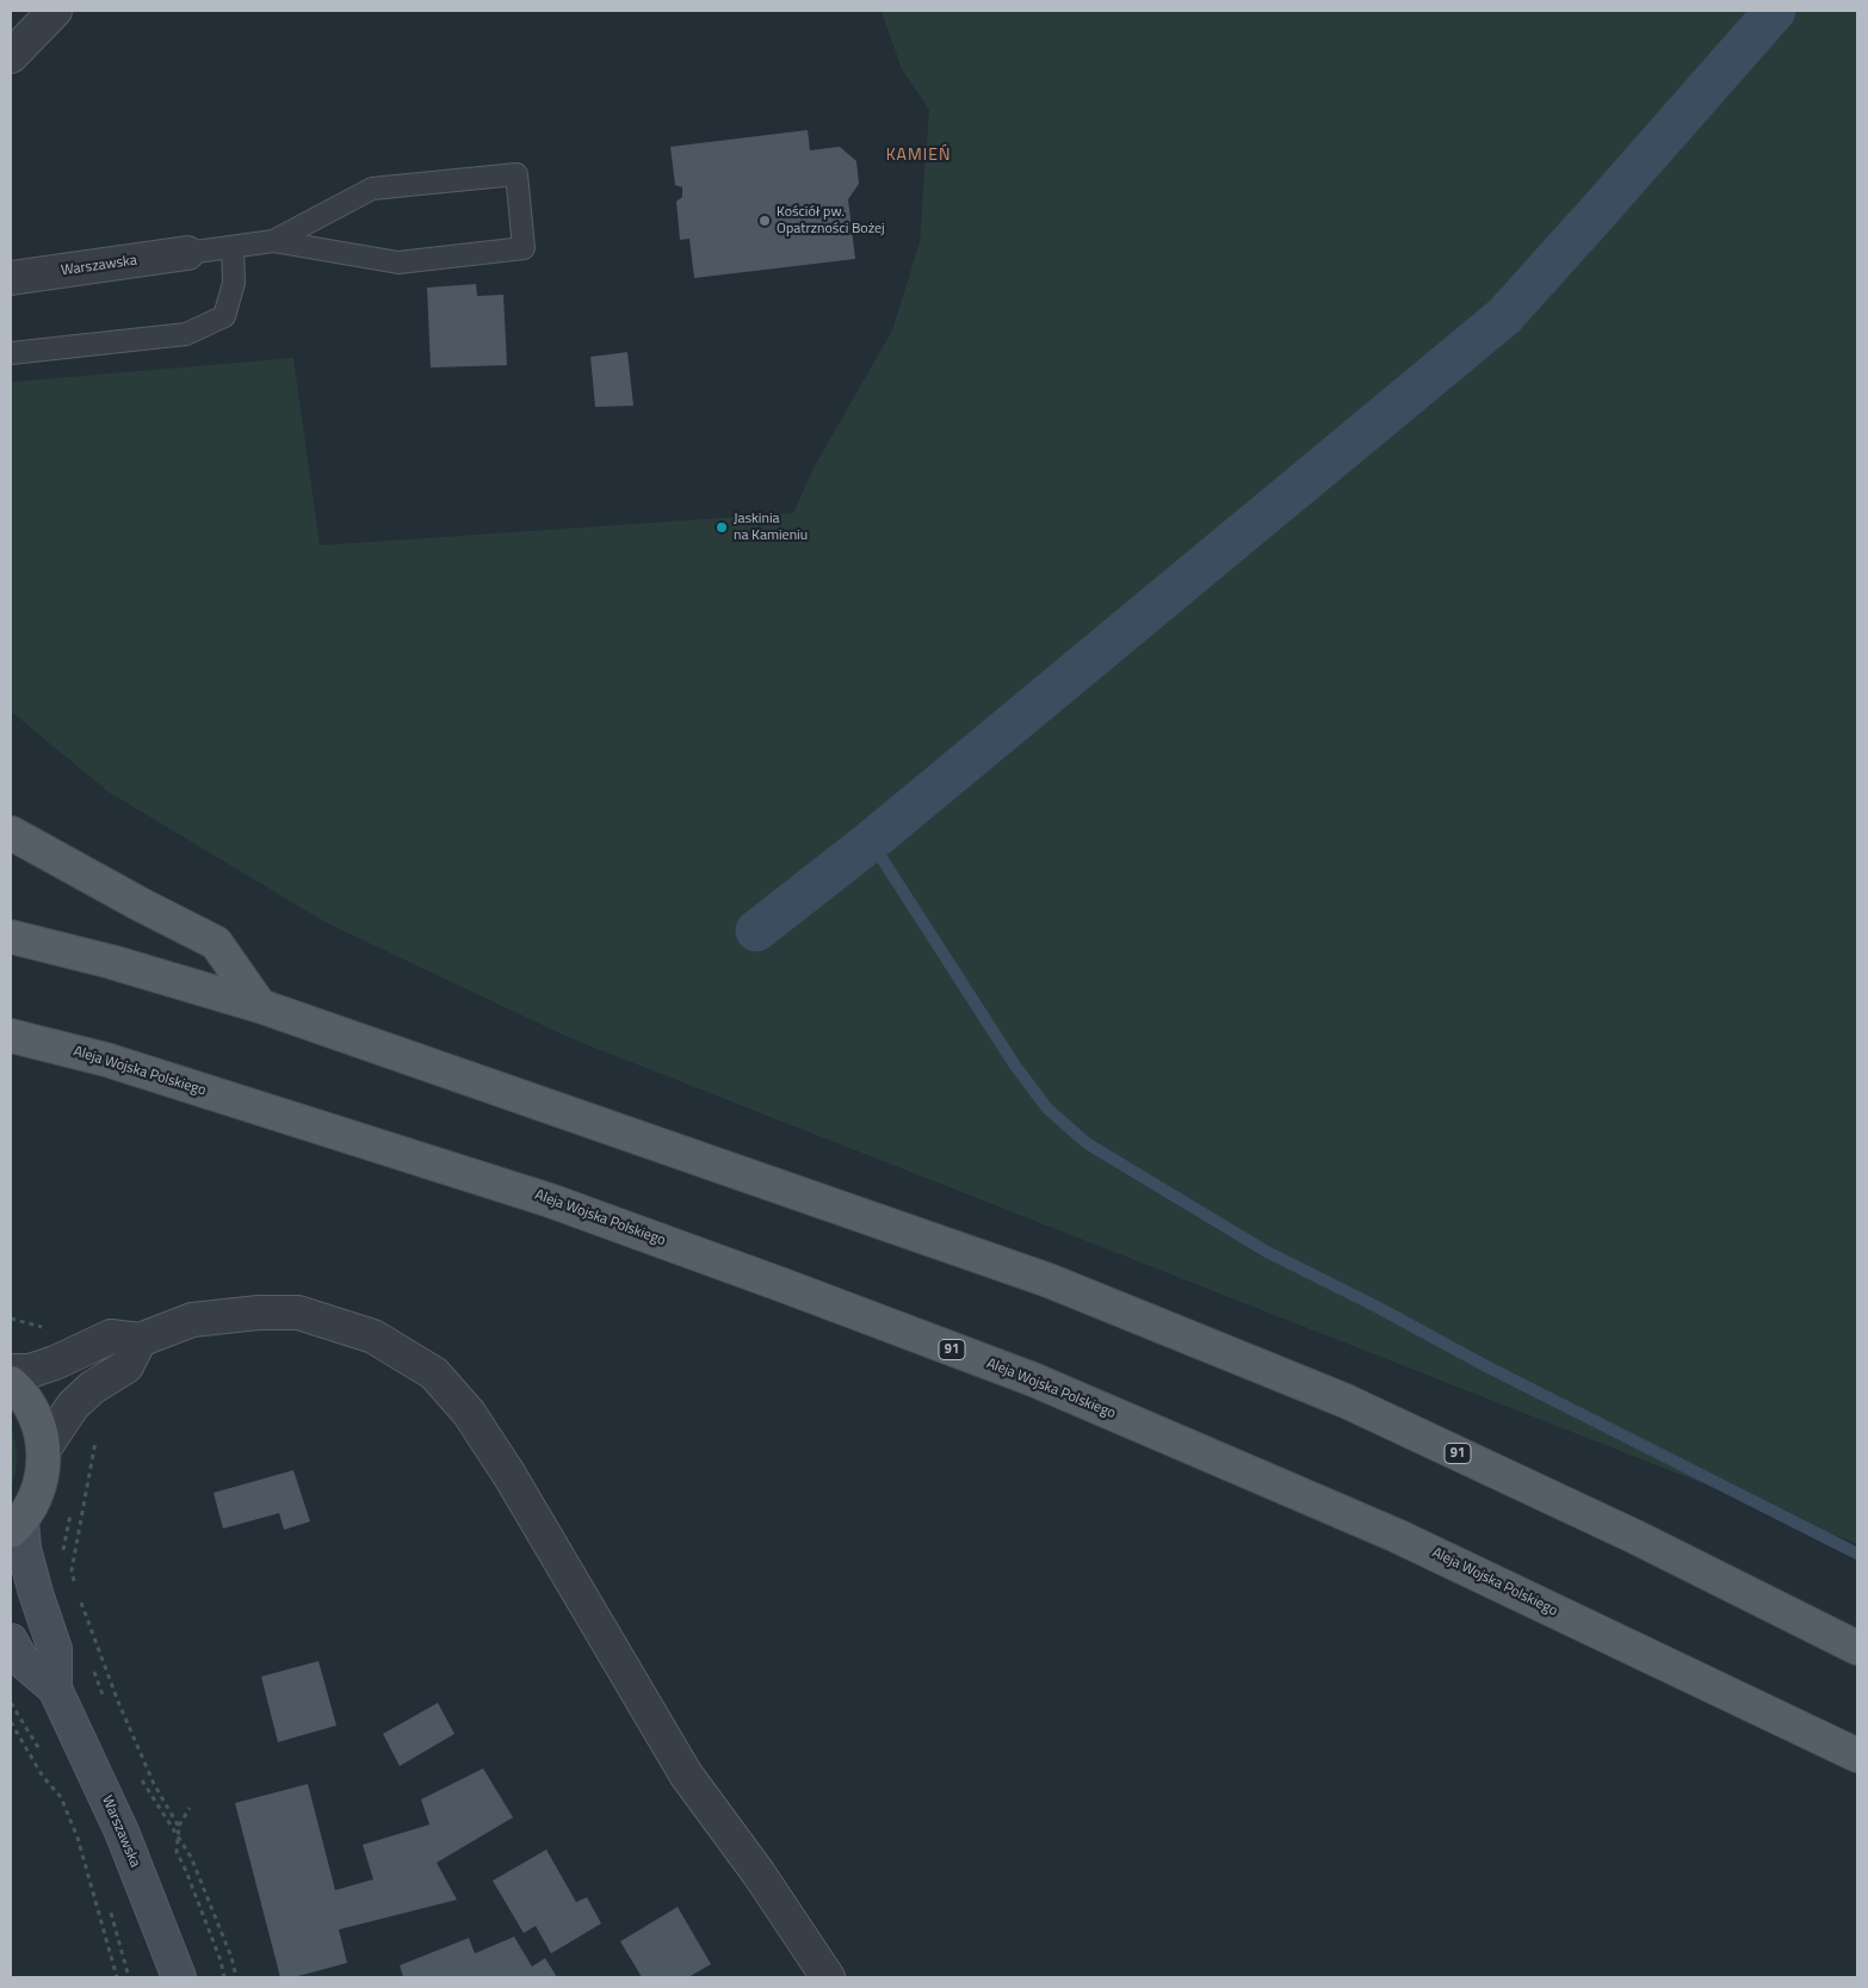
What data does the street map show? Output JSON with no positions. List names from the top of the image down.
{
  "streets": {
    "main road": ["Aleja Wojska Polskiego", "91"],
    "street": ["Warszawska"]
  },
  "districts": ["KAMIEŃ"],
  "places": ["Kościół pw. Opatrzności Bożej", "Jaskinia na Kamieniu"]
}
